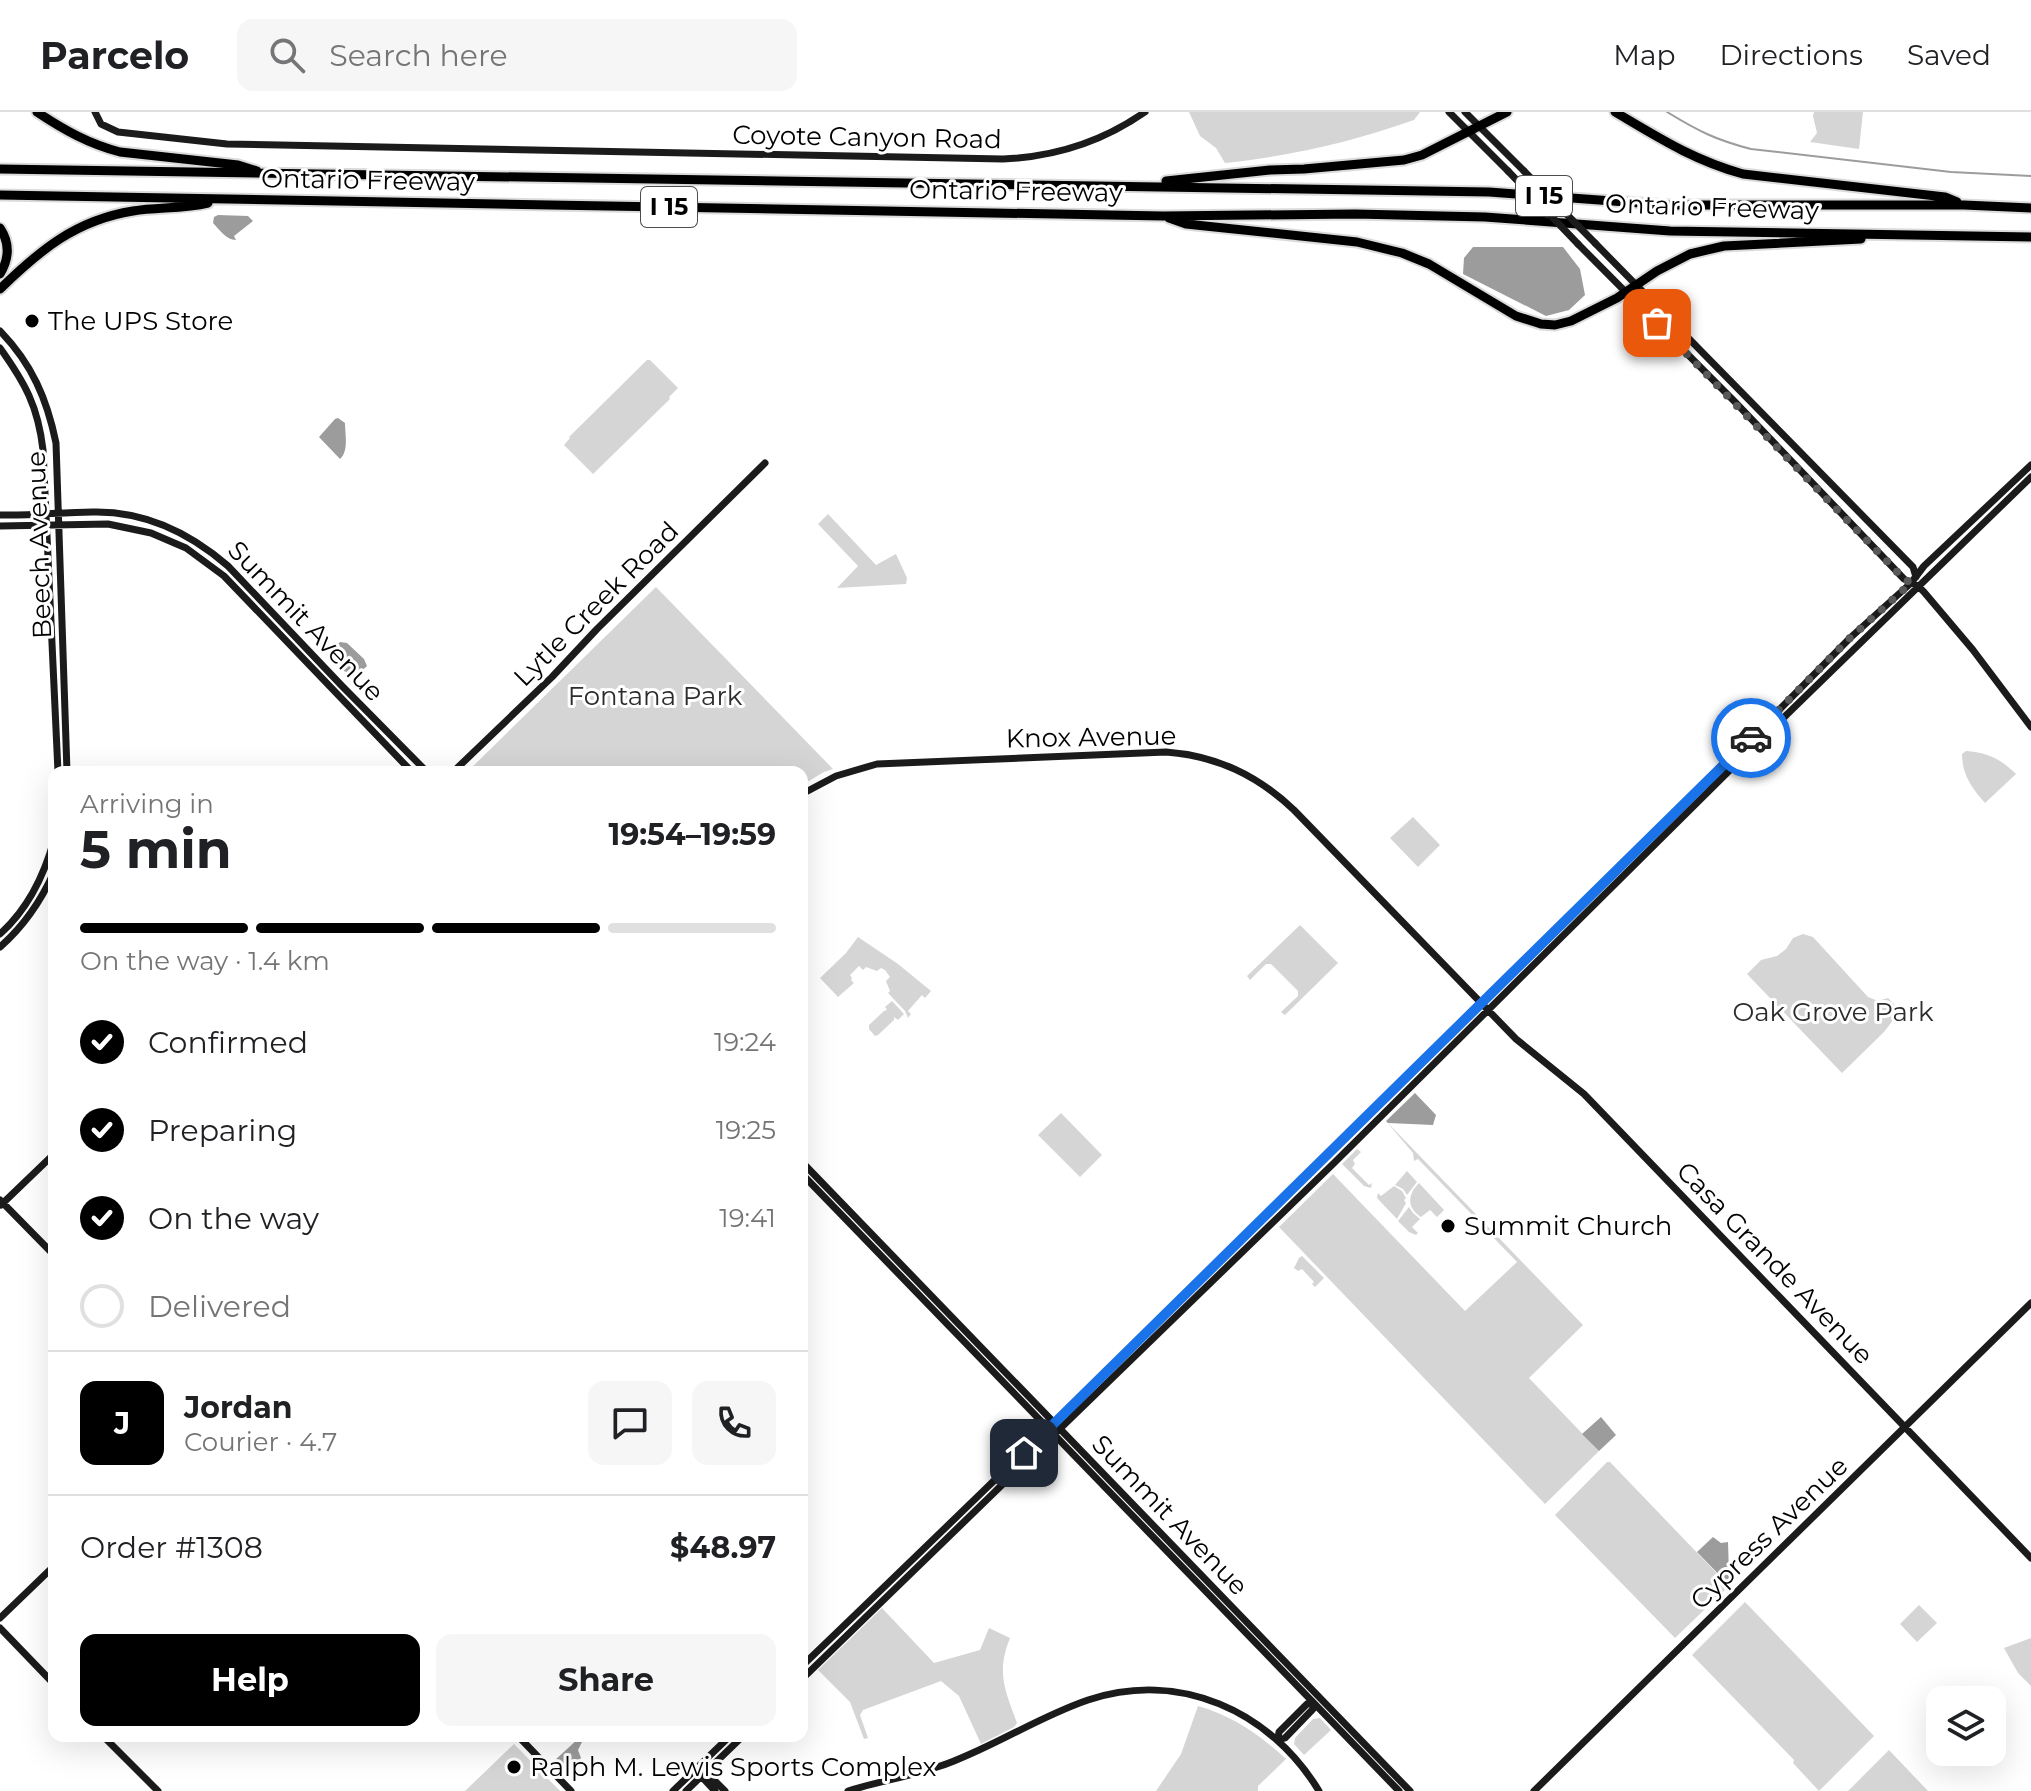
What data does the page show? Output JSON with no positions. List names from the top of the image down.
{
  "streets": {
    "highway": ["Ontario Freeway", "I 15"],
    "main road": [
      "Coyote Canyon Road",
      "Beech Avenue",
      "Lytle Creek Road",
      "Summit Avenue",
      "Knox Avenue",
      "Casa Grande Avenue",
      "Cypress Avenue"
    ]
  },
  "crossings": [
    ["Beech Avenue", "Summit Avenue"],
    ["Knox Avenue", "Casa Grande Avenue"],
    ["Casa Grande Avenue", "Cypress Avenue"]
  ],
  "parks": ["Fontana Park", "Oak Grove Park"],
  "places": ["The UPS Store", "Summit Church", "Ralph M. Lewis Sports Complex"],
  "page": {
    "header": "Parcelo",
    "search": "Search here",
    "nav": ["Map", "Directions", "Saved"],
    "heading": ["5 min", "Arriving in", "19:54–19:59"],
    "panel": [
      "Jordan",
      "Courier · 4.7",
      "Order #1308",
      "$48.97"
    ],
    "bar": "On the way · 1.4 km",
    "list": [
      ["Confirmed", "19:24"],
      ["Preparing", "19:25"],
      ["On the way", "19:41"],
      "Delivered"
    ],
    "round": "J",
    "buttons": ["Help", "Share"]
  }
}
